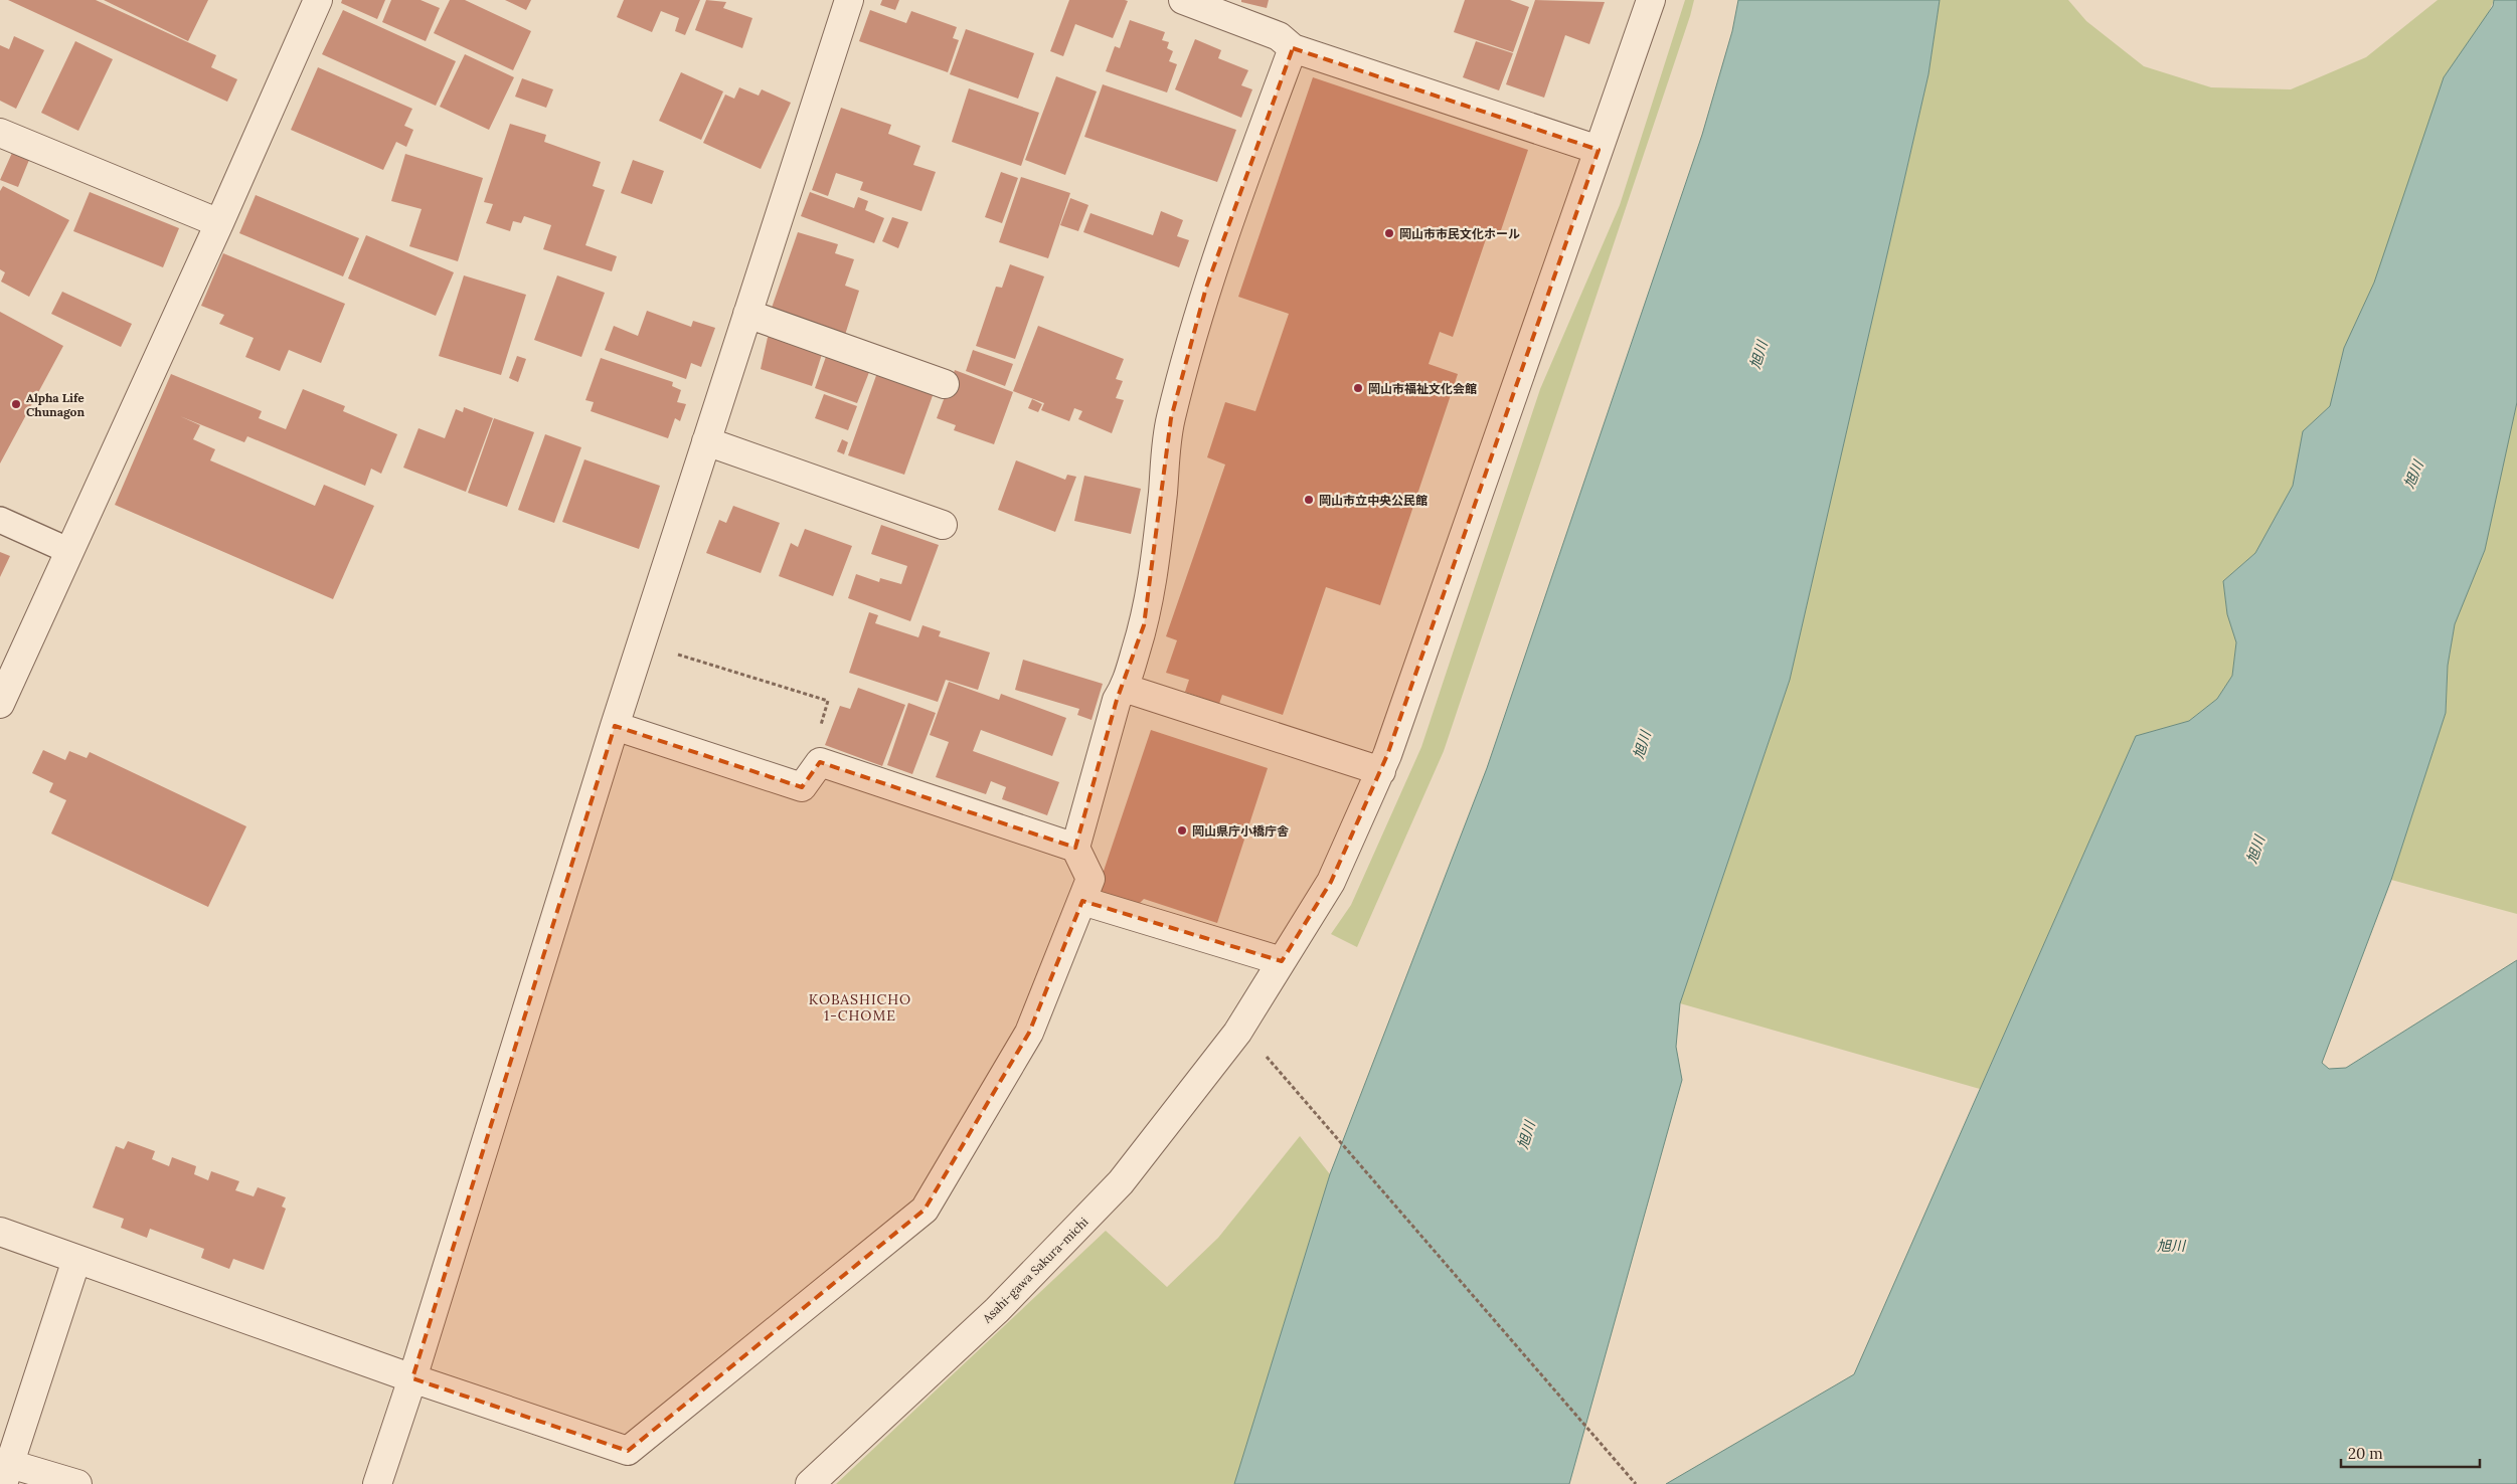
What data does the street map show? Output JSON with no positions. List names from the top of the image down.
{
  "streets": {
    "street": ["Asahi-gawa Sakura-michi"]
  },
  "districts": ["KOBASHICHO 1-CHOME"],
  "water": ["旭川"],
  "places": [
    "岡山市市民文化ホール",
    "岡山市福祉文化会館",
    "Alpha Life Chunagon",
    "岡山市立中央公民館",
    "岡山県庁小橋庁舎"
  ],
  "scale_bar": "20 m"
}
